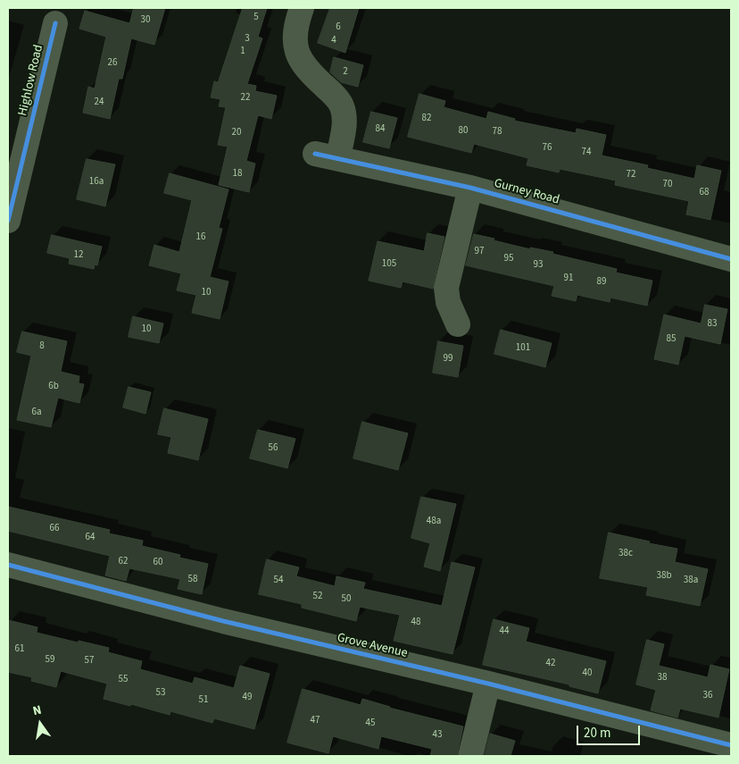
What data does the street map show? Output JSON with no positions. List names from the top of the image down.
{
  "streets": {
    "street": ["Highlow Road", "Gurney Road", "Grove Avenue"]
  },
  "house_numbers": [
    "5",
    "30",
    "6",
    "3",
    "4",
    "1",
    "26",
    "2",
    "22",
    "24",
    "82",
    "84",
    "80",
    "78",
    "20",
    "76",
    "74",
    "18",
    "72",
    "16a",
    "70",
    "68",
    "16",
    "97",
    "12",
    "95",
    "105",
    "93",
    "91",
    "89",
    "10",
    "83",
    "10",
    "85",
    "8",
    "101",
    "99",
    "6b",
    "6a",
    "56",
    "48a",
    "66",
    "64",
    "38c",
    "62",
    "60",
    "38b",
    "58",
    "54",
    "38a",
    "52",
    "50",
    "48",
    "44",
    "61",
    "59",
    "57",
    "42",
    "40",
    "38",
    "55",
    "53",
    "36",
    "49",
    "51",
    "47",
    "45",
    "43"
  ],
  "scale_bar": "20 m",
  "north": "top"
}
